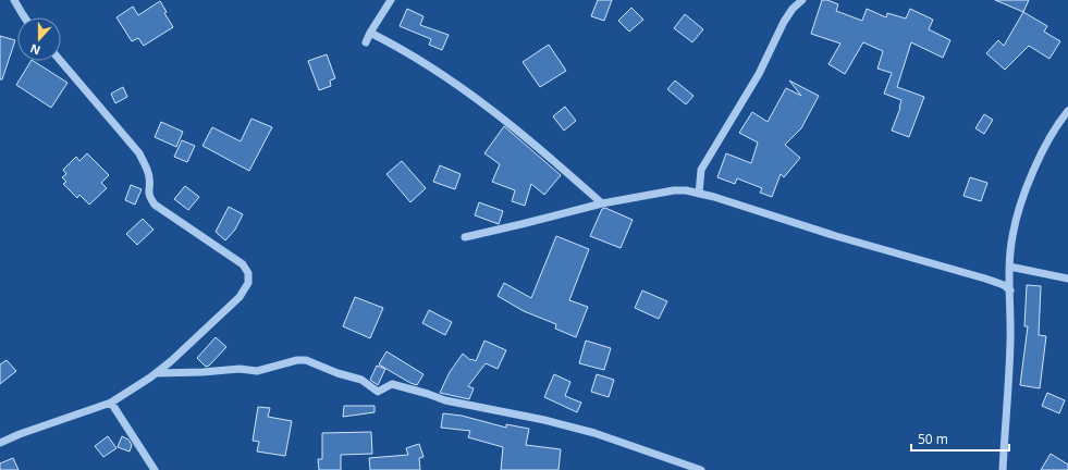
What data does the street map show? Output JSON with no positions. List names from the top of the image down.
{
  "scale_bar": "50 m",
  "north": "bottom"
}
